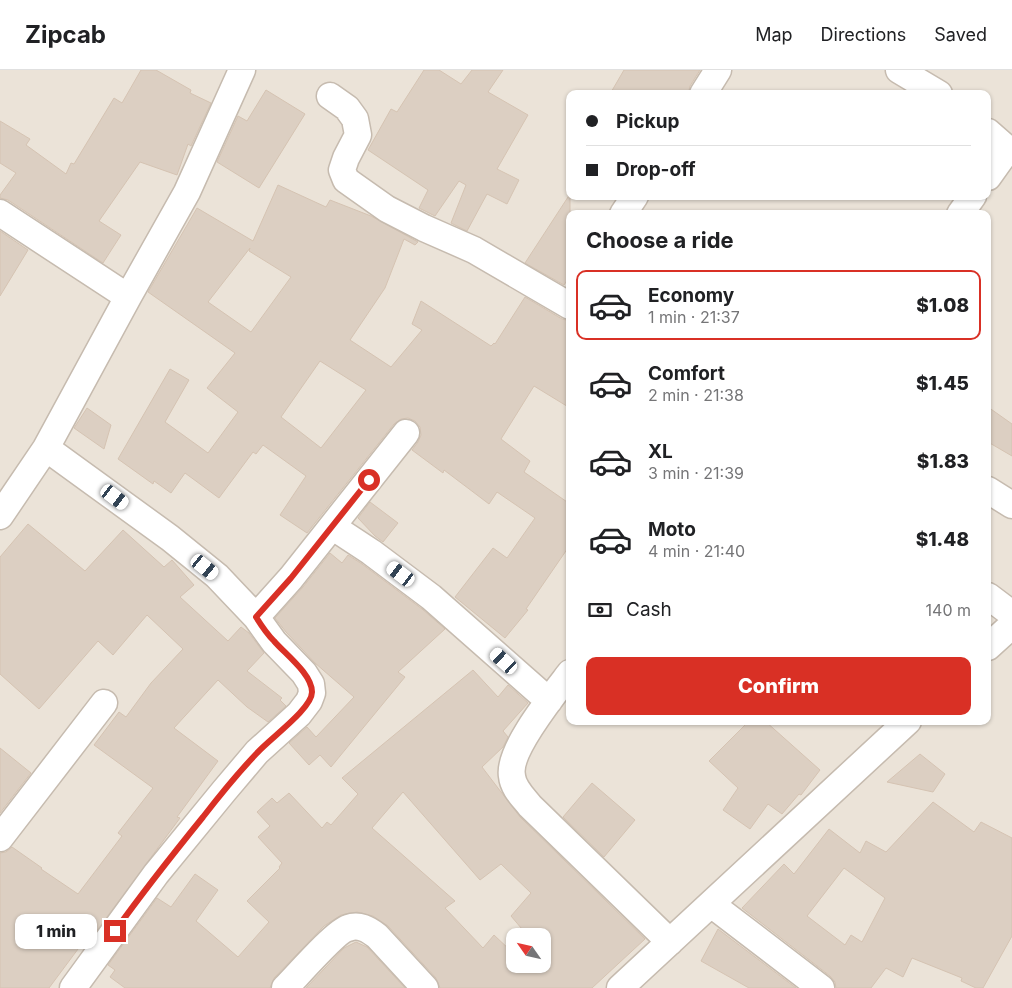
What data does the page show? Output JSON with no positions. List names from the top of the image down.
{
  "north": "top left",
  "page": {
    "header": "Zipcab",
    "nav": ["Map", "Directions", "Saved"],
    "banner": ["Pickup", "Drop-off"],
    "heading": "Choose a ride",
    "list": [
      {
        "name": "Economy",
        "note": "1 min · 21:37",
        "value": "$1.08"
      },
      {
        "name": "Comfort",
        "note": "2 min · 21:38",
        "value": "$1.45"
      },
      {
        "name": "XL",
        "note": "3 min · 21:39",
        "value": "$1.83"
      },
      {
        "name": "Moto",
        "note": "4 min · 21:40",
        "value": "$1.48"
      }
    ],
    "pay": ["Cash", "140 m"],
    "buttons": "Confirm",
    "bubble": "1 min"
  }
}
